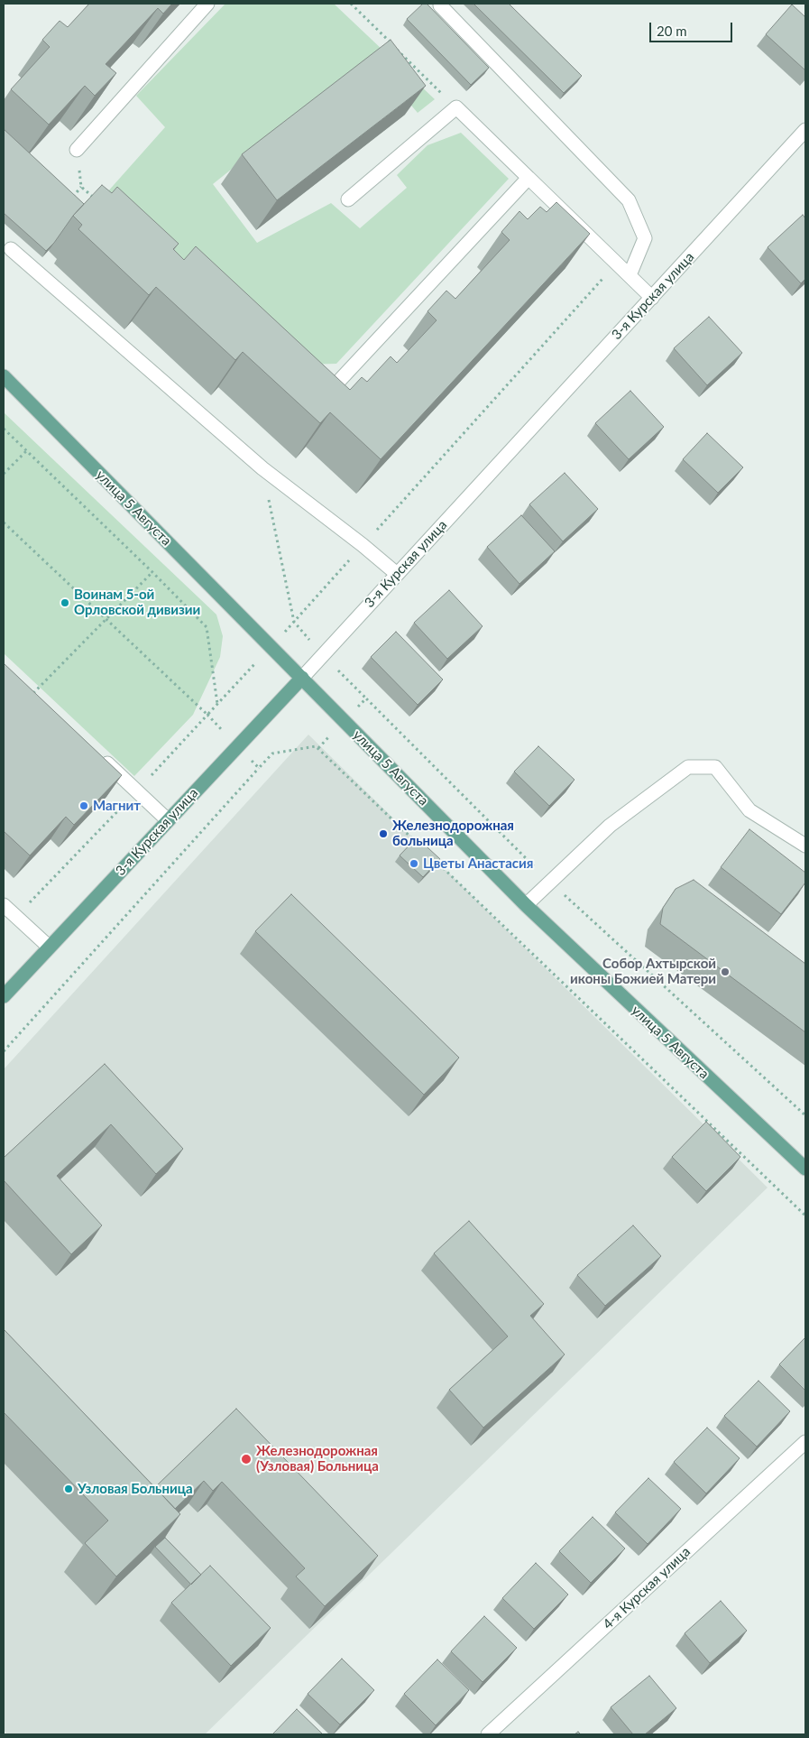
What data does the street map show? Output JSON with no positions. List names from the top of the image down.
{
  "streets": {
    "main road": ["3-я Курская улица", "улица 5 Августа"],
    "street": ["4-я Курская улица"]
  },
  "crossings": [
    ["3-я Курская улица", "улица 5 Августа"]
  ],
  "places": [
    "Воинам 5-ой Орловской дивизии",
    "Магнит",
    "Железнодорожная больница",
    "Цветы Анастасия",
    "Собор Ахтырской иконы Божией Матери",
    "Железнодорожная (Узловая) Больница",
    "Узловая Больница"
  ],
  "scale_bar": "20 m"
}
